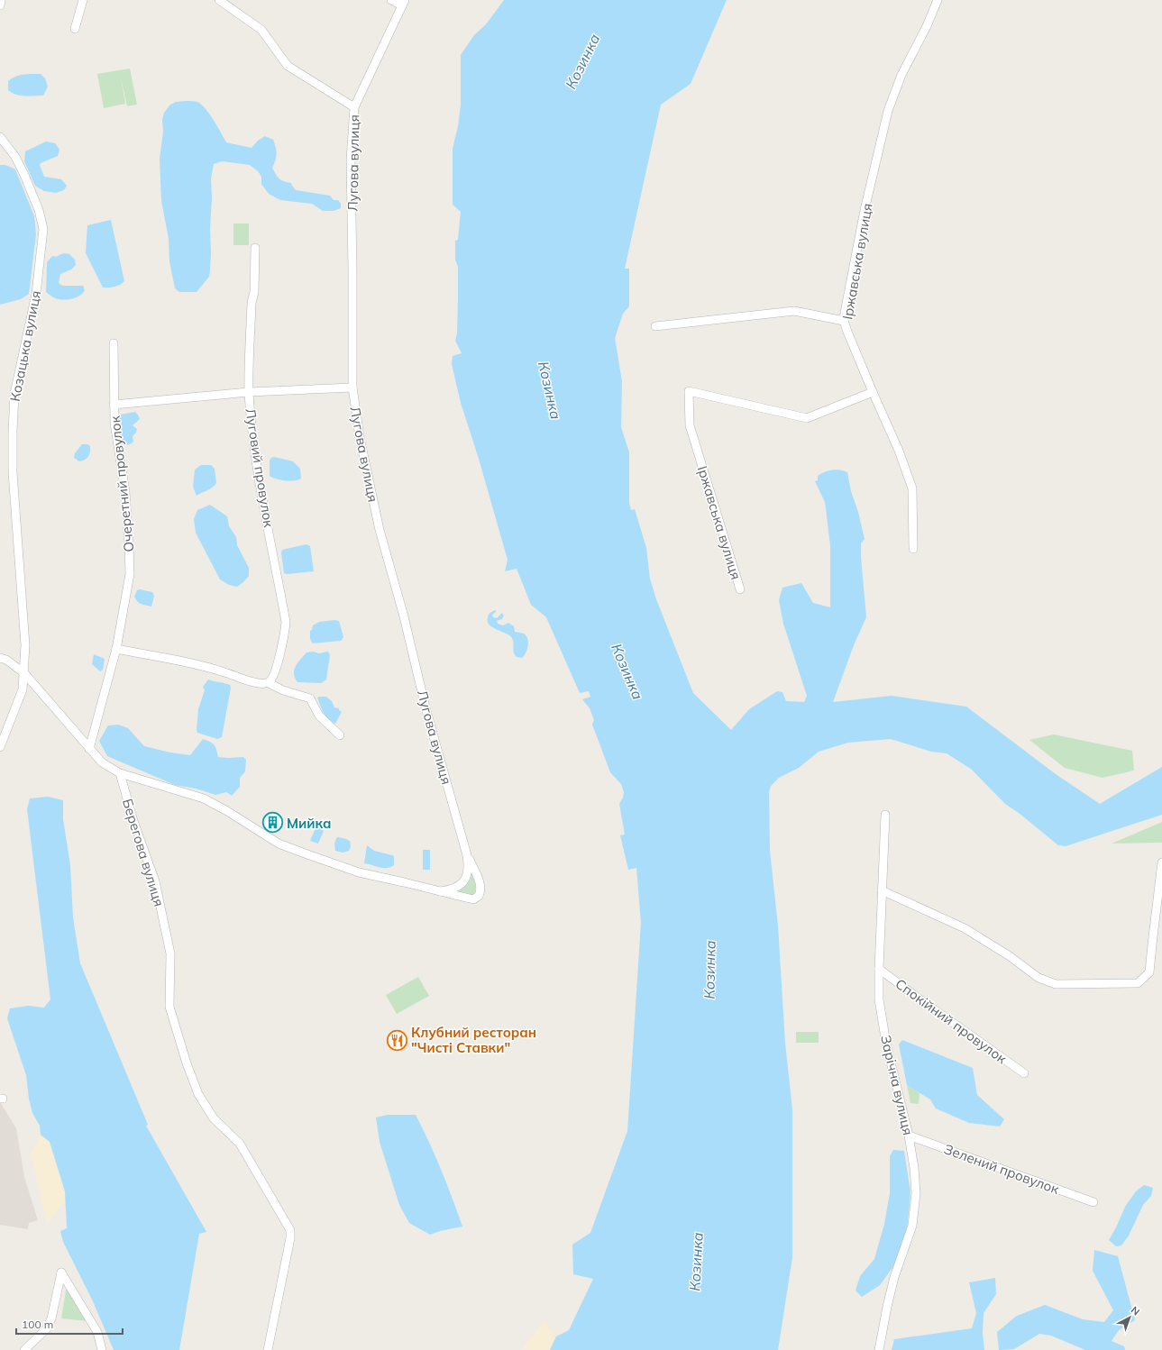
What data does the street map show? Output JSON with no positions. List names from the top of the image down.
{
  "streets": {
    "street": [
      "Лугова вулиця",
      "Іржавська вулиця",
      "Козацька вулиця",
      "Луговий провулок",
      "Очеретний провулок",
      "Берегова вулиця",
      "Спокійний провулок",
      "Зарічна вулиця",
      "Зелений провулок"
    ]
  },
  "crossings": [
    ["Спокійний провулок", "Зарічна вулиця"],
    ["Зарічна вулиця", "Зелений провулок"]
  ],
  "water": ["Козинка"],
  "places": {
    "building": ["Мийка"],
    "restaurant": ["Клубний ресторан \"Чисті Ставки\""]
  },
  "scale_bar": "100 m",
  "north": "top right"
}
